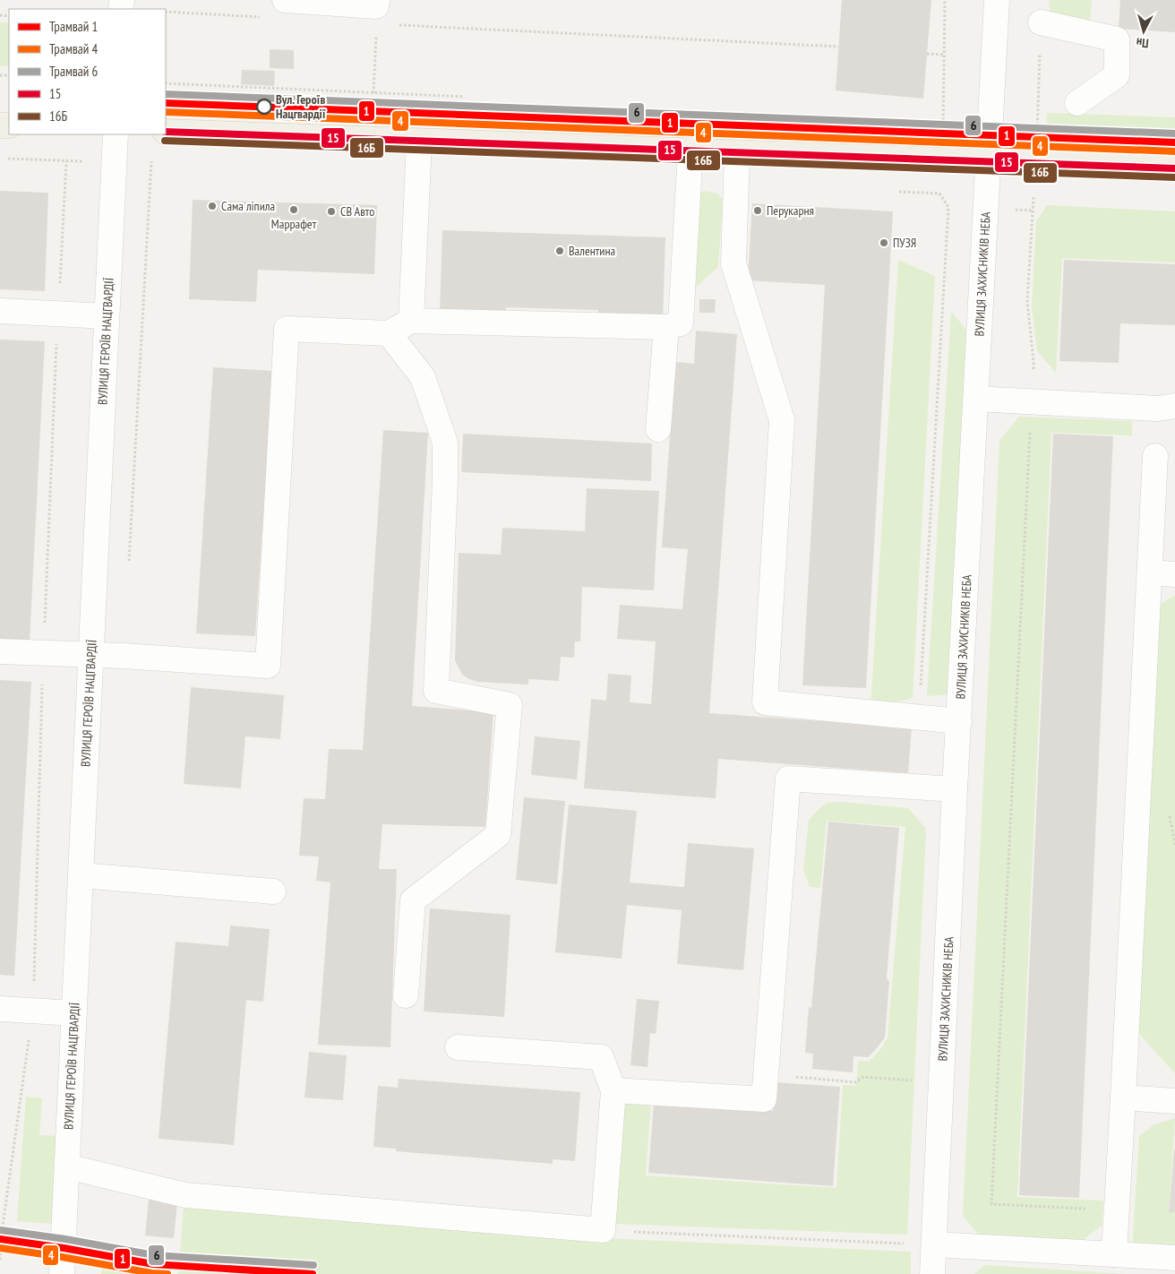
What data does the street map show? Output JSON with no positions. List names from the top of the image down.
{
  "streets": {
    "street": ["ВУЛИЦЯ ЗАХИСНИКІВ НЕБА", "ВУЛИЦЯ ГЕРОЇВ НАЦГВАРДІЇ"]
  },
  "places": [
    "Вул. Героїв Нацгвардії",
    "Сама ліпила",
    "Маррафет",
    "Перукарня",
    "СВ Авто",
    "ПУЗЯ",
    "Валентина"
  ],
  "lines": [
    "tram line 6",
    "tram line 1",
    "tram line 4",
    "transit line 15",
    "transit line 16Б"
  ],
  "legend": [
    "Трамвай 1",
    "Трамвай 4",
    "Трамвай 6",
    "15",
    "16Б"
  ],
  "north": "bottom"
}
